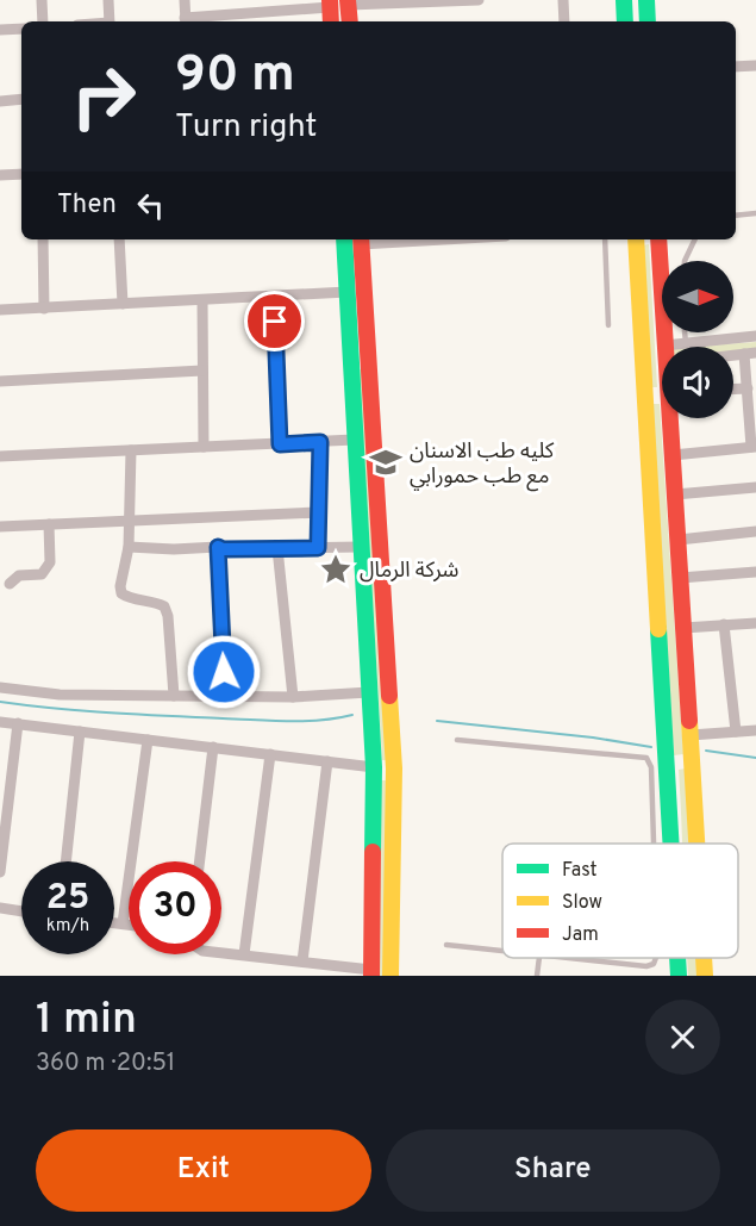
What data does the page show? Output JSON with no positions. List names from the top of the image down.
{
  "places": {
    "school or university": ["كليه طب الاسنان مع طب حمورابي"],
    "place": ["شركة الرمال"]
  },
  "legend": ["Fast", "Slow", "Jam"],
  "north": "right",
  "page": {
    "turn": ["90 m", "Turn right"],
    "then": "Then",
    "speed": "25 km/h",
    "limit": "30",
    "heading": ["1 min", "360 m · 20:51"],
    "buttons": ["Exit", "Share"]
  }
}
